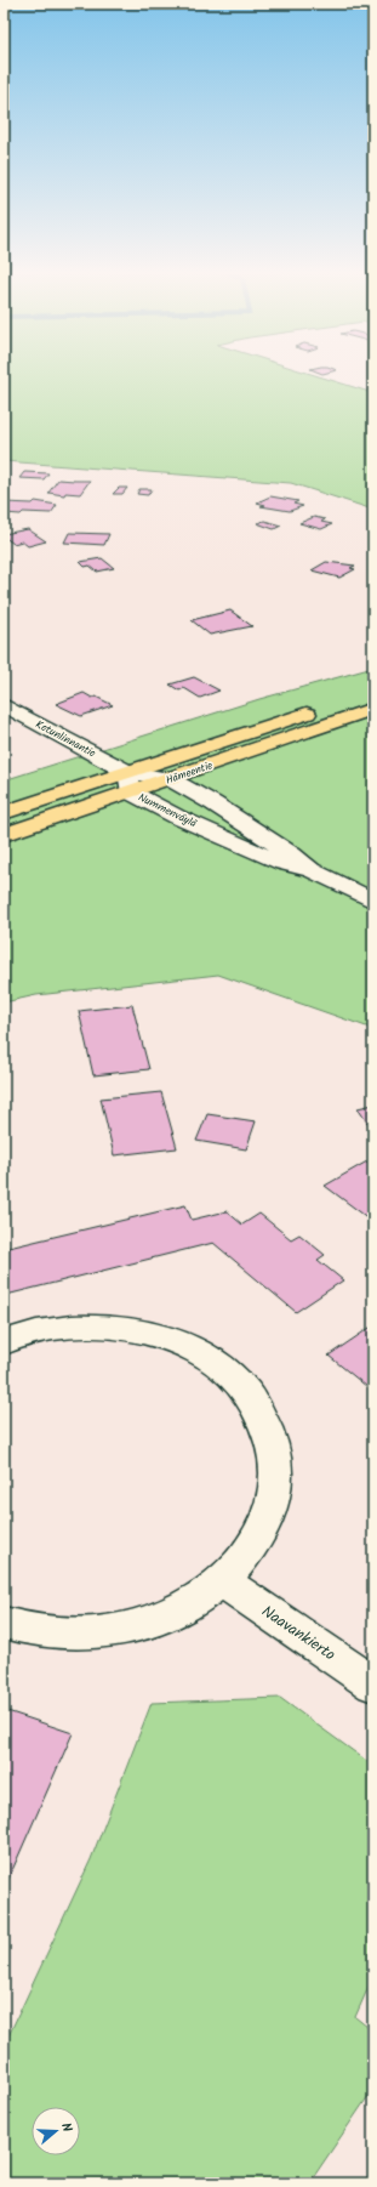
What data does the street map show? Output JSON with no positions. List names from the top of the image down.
{
  "streets": {
    "main road": ["Hämeentie"],
    "street": ["Ketunlinnantie", "Nummenväylä", "Naavankierto"]
  },
  "crossings": [
    ["Ketunlinnantie", "Hämeentie"],
    ["Ketunlinnantie", "Nummenväylä"],
    ["Hämeentie", "Nummenväylä"]
  ],
  "north": "right"
}
